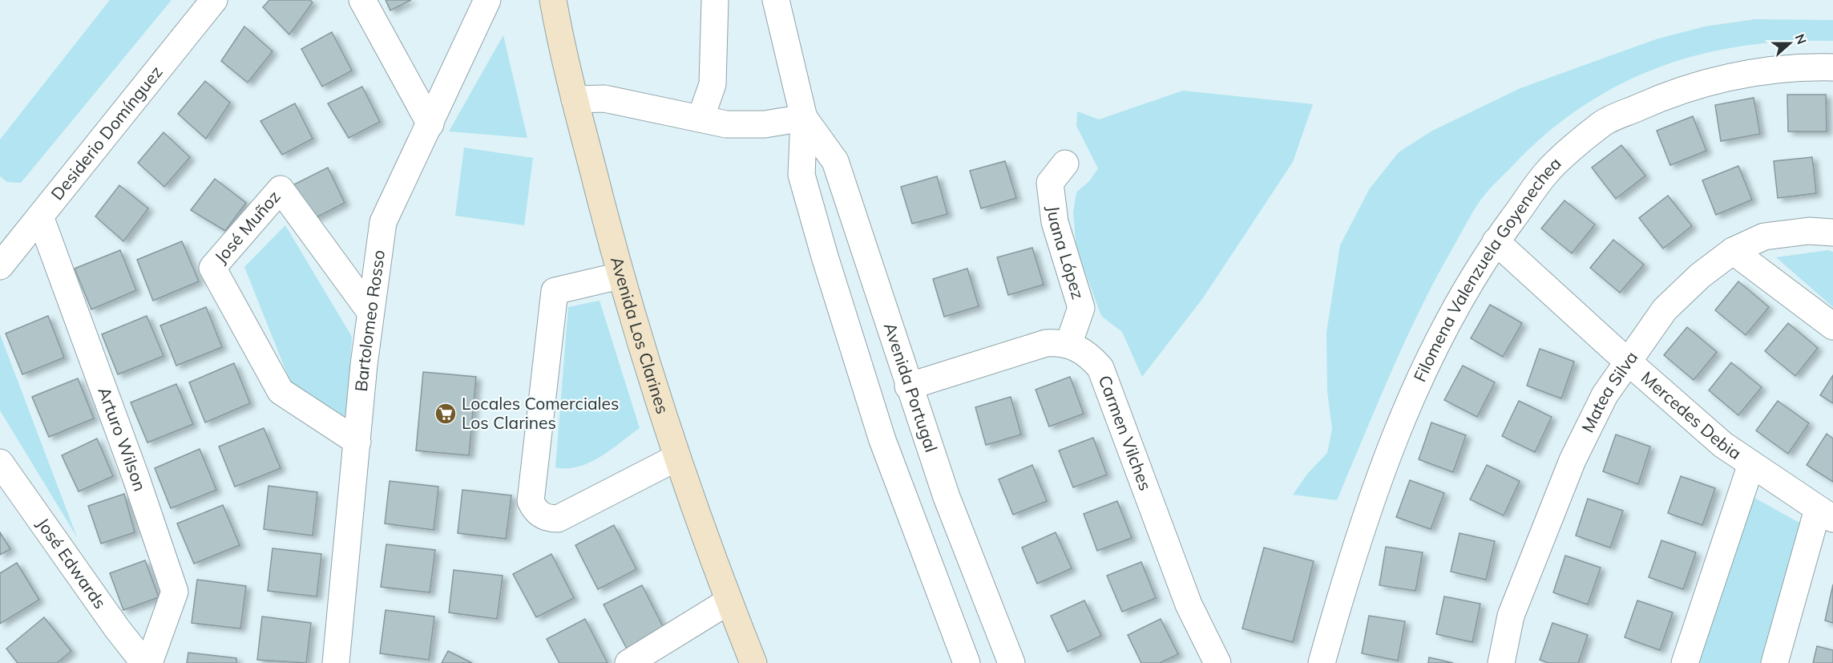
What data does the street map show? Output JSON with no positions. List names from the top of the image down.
{
  "streets": {
    "street": [
      "Desiderio Domínguez",
      "José Muñoz",
      "Juana López",
      "Filomena Valenzuela Goyenechea",
      "Bartolomeo Rosso",
      "Avenida Los Clarines",
      "Avenida Portugal",
      "Matea Silva",
      "Mercedes Debia",
      "Carmen Vilches",
      "Arturo Wilson",
      "José Edwards"
    ]
  },
  "crossings": [
    ["Desiderio Domínguez", "Arturo Wilson"],
    ["José Muñoz", "Bartolomeo Rosso"],
    ["Juana López", "Carmen Vilches"],
    ["Filomena Valenzuela Goyenechea", "Mercedes Debia"],
    ["Avenida Portugal", "Carmen Vilches"],
    ["Matea Silva", "Mercedes Debia"]
  ],
  "places": {
    "supermarket": ["Locales Comerciales Los Clarines"]
  },
  "north": "right"
}
